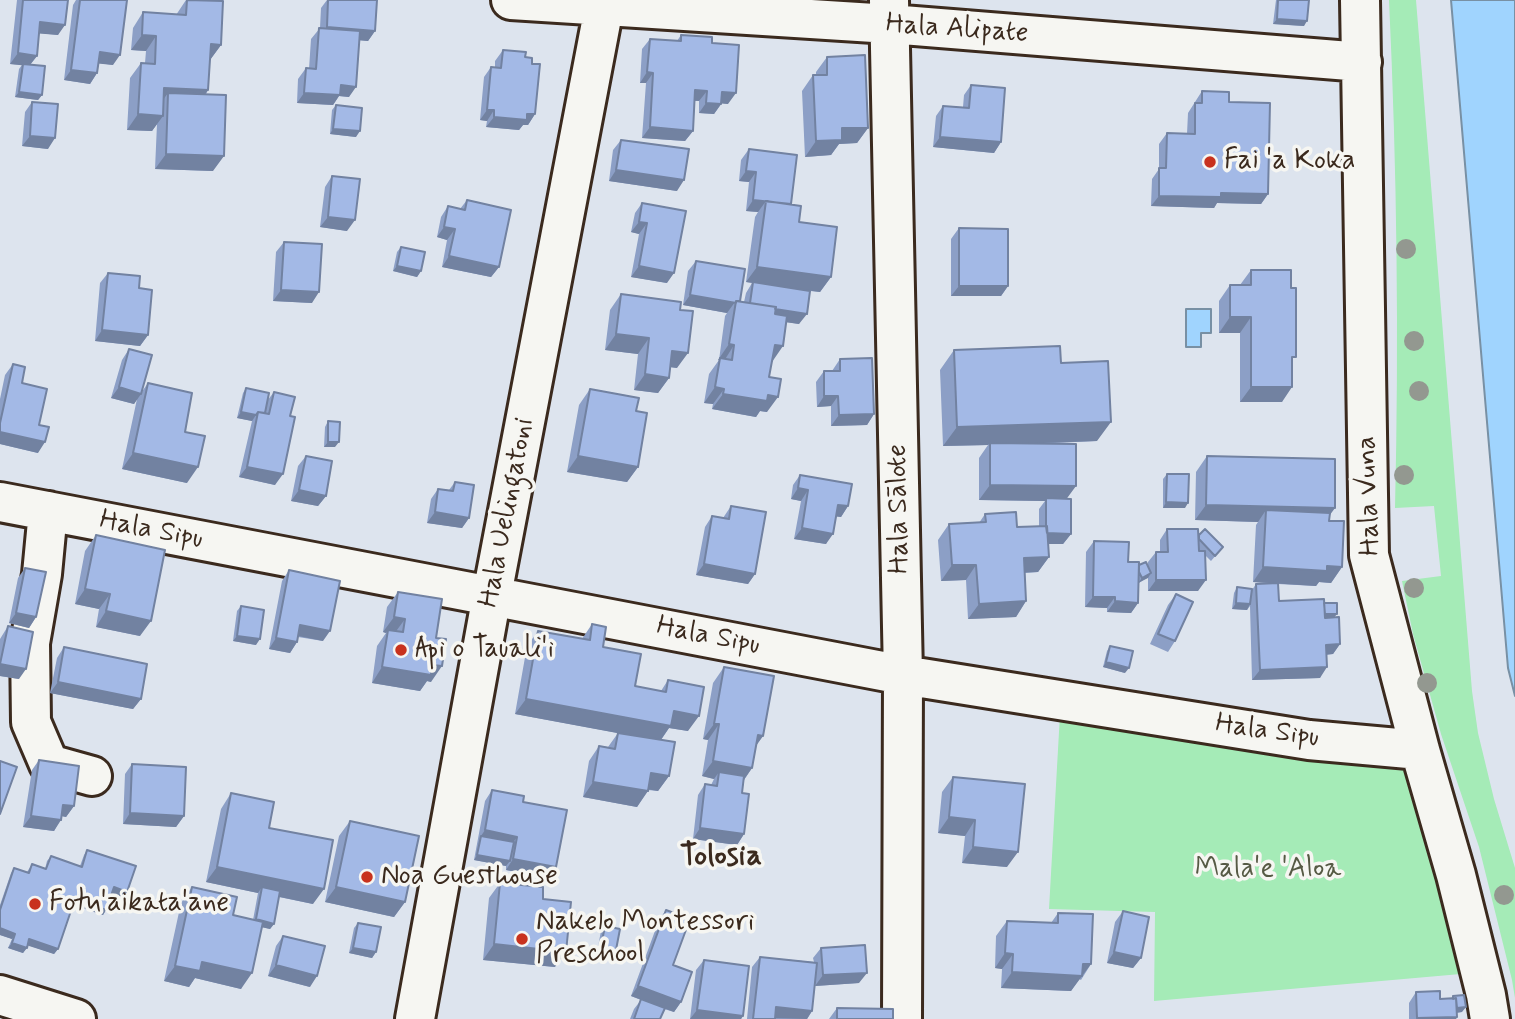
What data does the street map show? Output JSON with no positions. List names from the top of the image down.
{
  "streets": {
    "street": [
      "Hala Alipate",
      "Hala Vuna",
      "Hala Sālote",
      "Hala Uelingatoni",
      "Hala Sipu"
    ]
  },
  "crossings": [
    ["Hala Alipate", "Hala Vuna"],
    ["Hala Alipate", "Hala Sālote"],
    ["Hala Alipate", "Hala Uelingatoni"],
    ["Hala Vuna", "Hala Sipu"],
    ["Hala Sālote", "Hala Sipu"],
    ["Hala Uelingatoni", "Hala Sipu"]
  ],
  "districts": ["Tolosia"],
  "parks": ["Mala'e 'Aloa"],
  "places": [
    "Fai 'a Koka",
    "Api o Tauali'i",
    "Noa Guesthouse",
    "Fotu'aikata'ane",
    "Nakelo Montessori Preschool"
  ]
}
